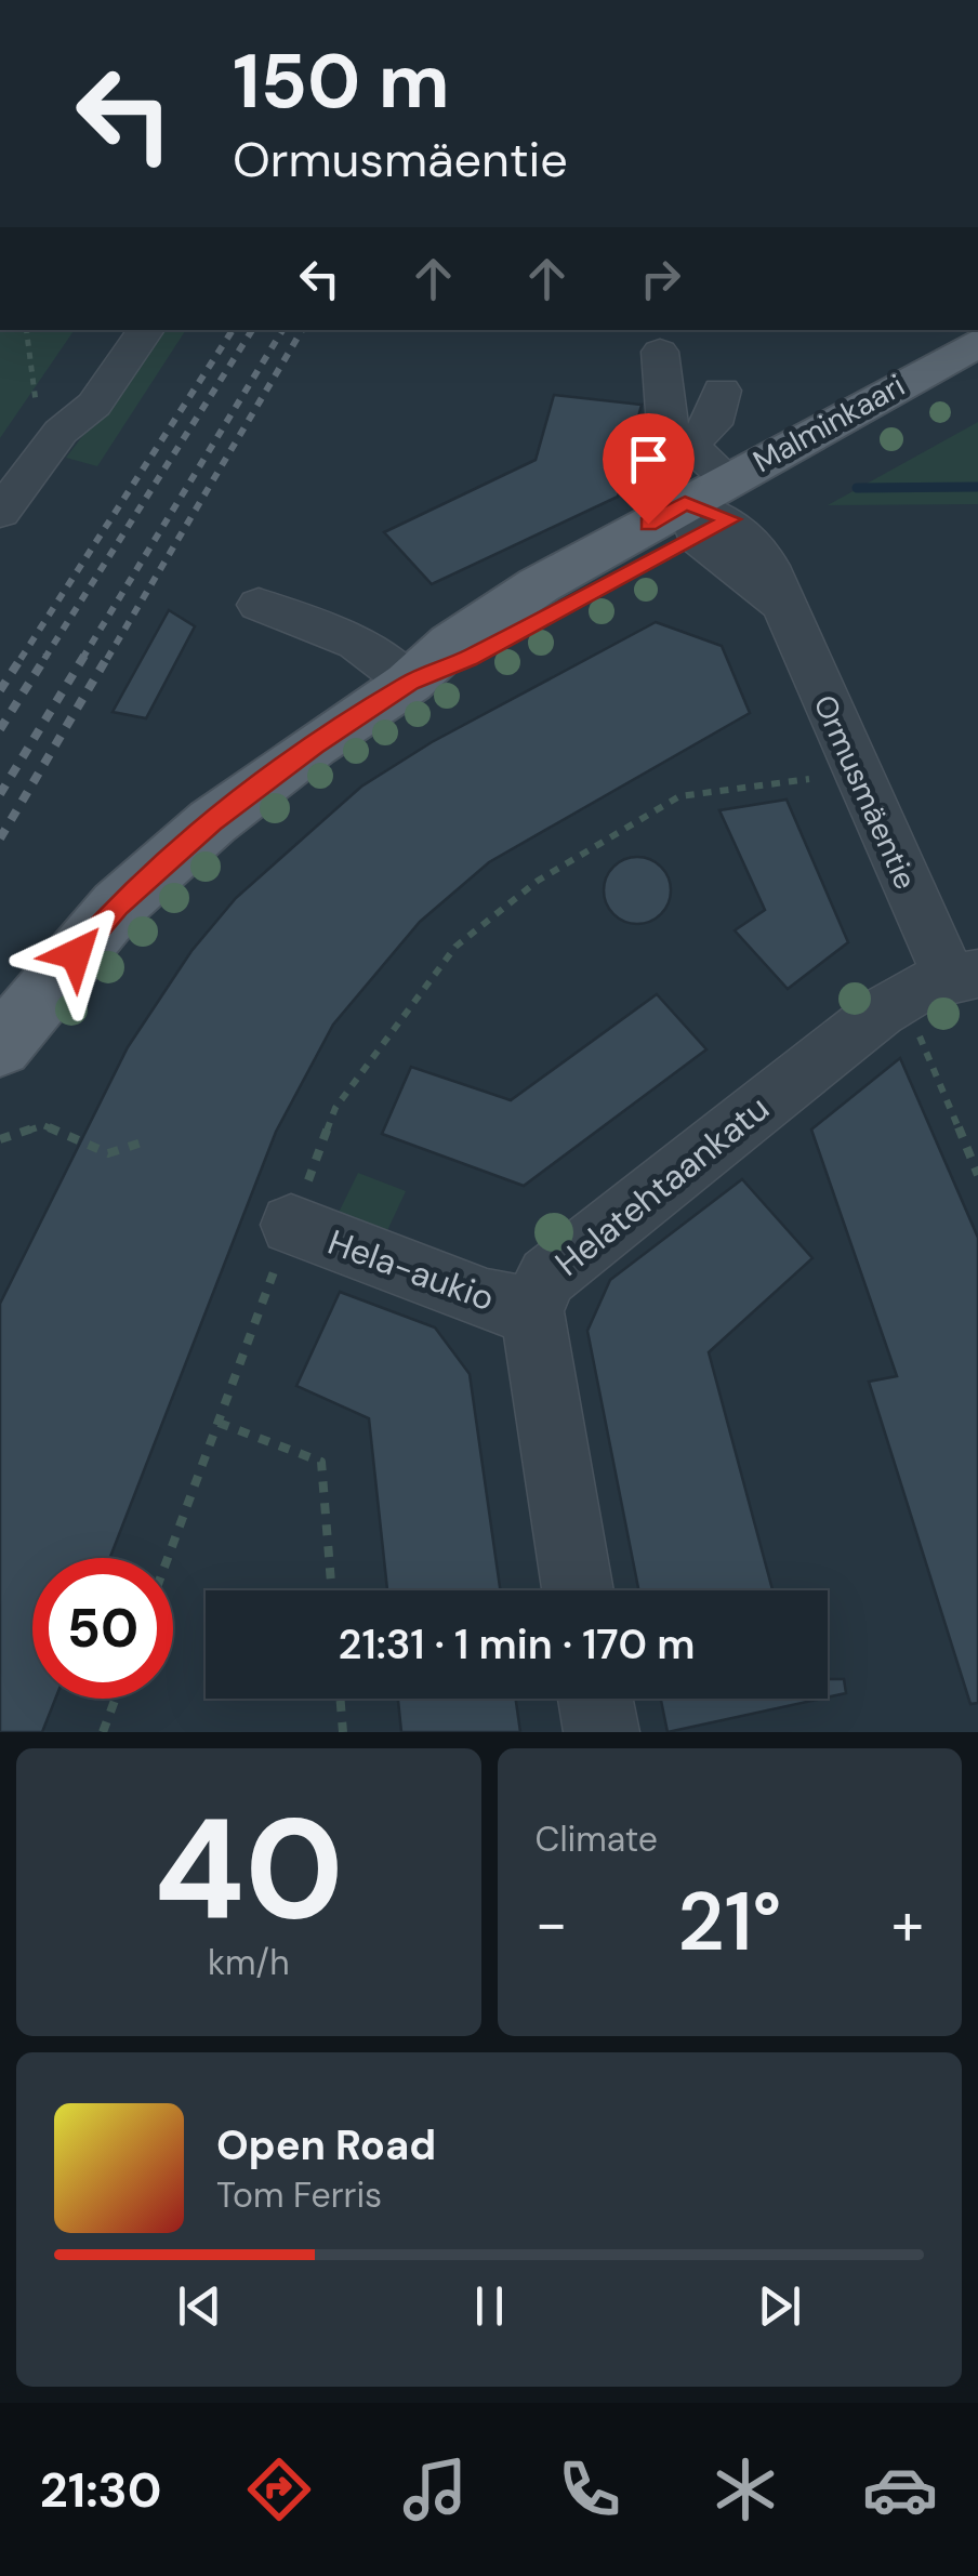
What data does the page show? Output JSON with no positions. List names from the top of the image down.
{
  "streets": {
    "main road": ["Malminkaari"],
    "street": ["Ormusmäentie", "Helatehtaankatu", "Hela-aukio"]
  },
  "crossings": [
    ["Malminkaari", "Ormusmäentie"],
    ["Ormusmäentie", "Helatehtaankatu"],
    ["Helatehtaankatu", "Hela-aukio"]
  ],
  "page": {
    "turn": ["150 m", "Ormusmäentie"],
    "limit": "50",
    "trip": "21:31 · 1 min · 170 m",
    "tile": [
      ["40", "km/h"],
      "Climate"
    ],
    "heat": ["−", "21°", "+"],
    "song": ["Open Road", "Tom Ferris"],
    "tabs": "21:30"
  }
}
